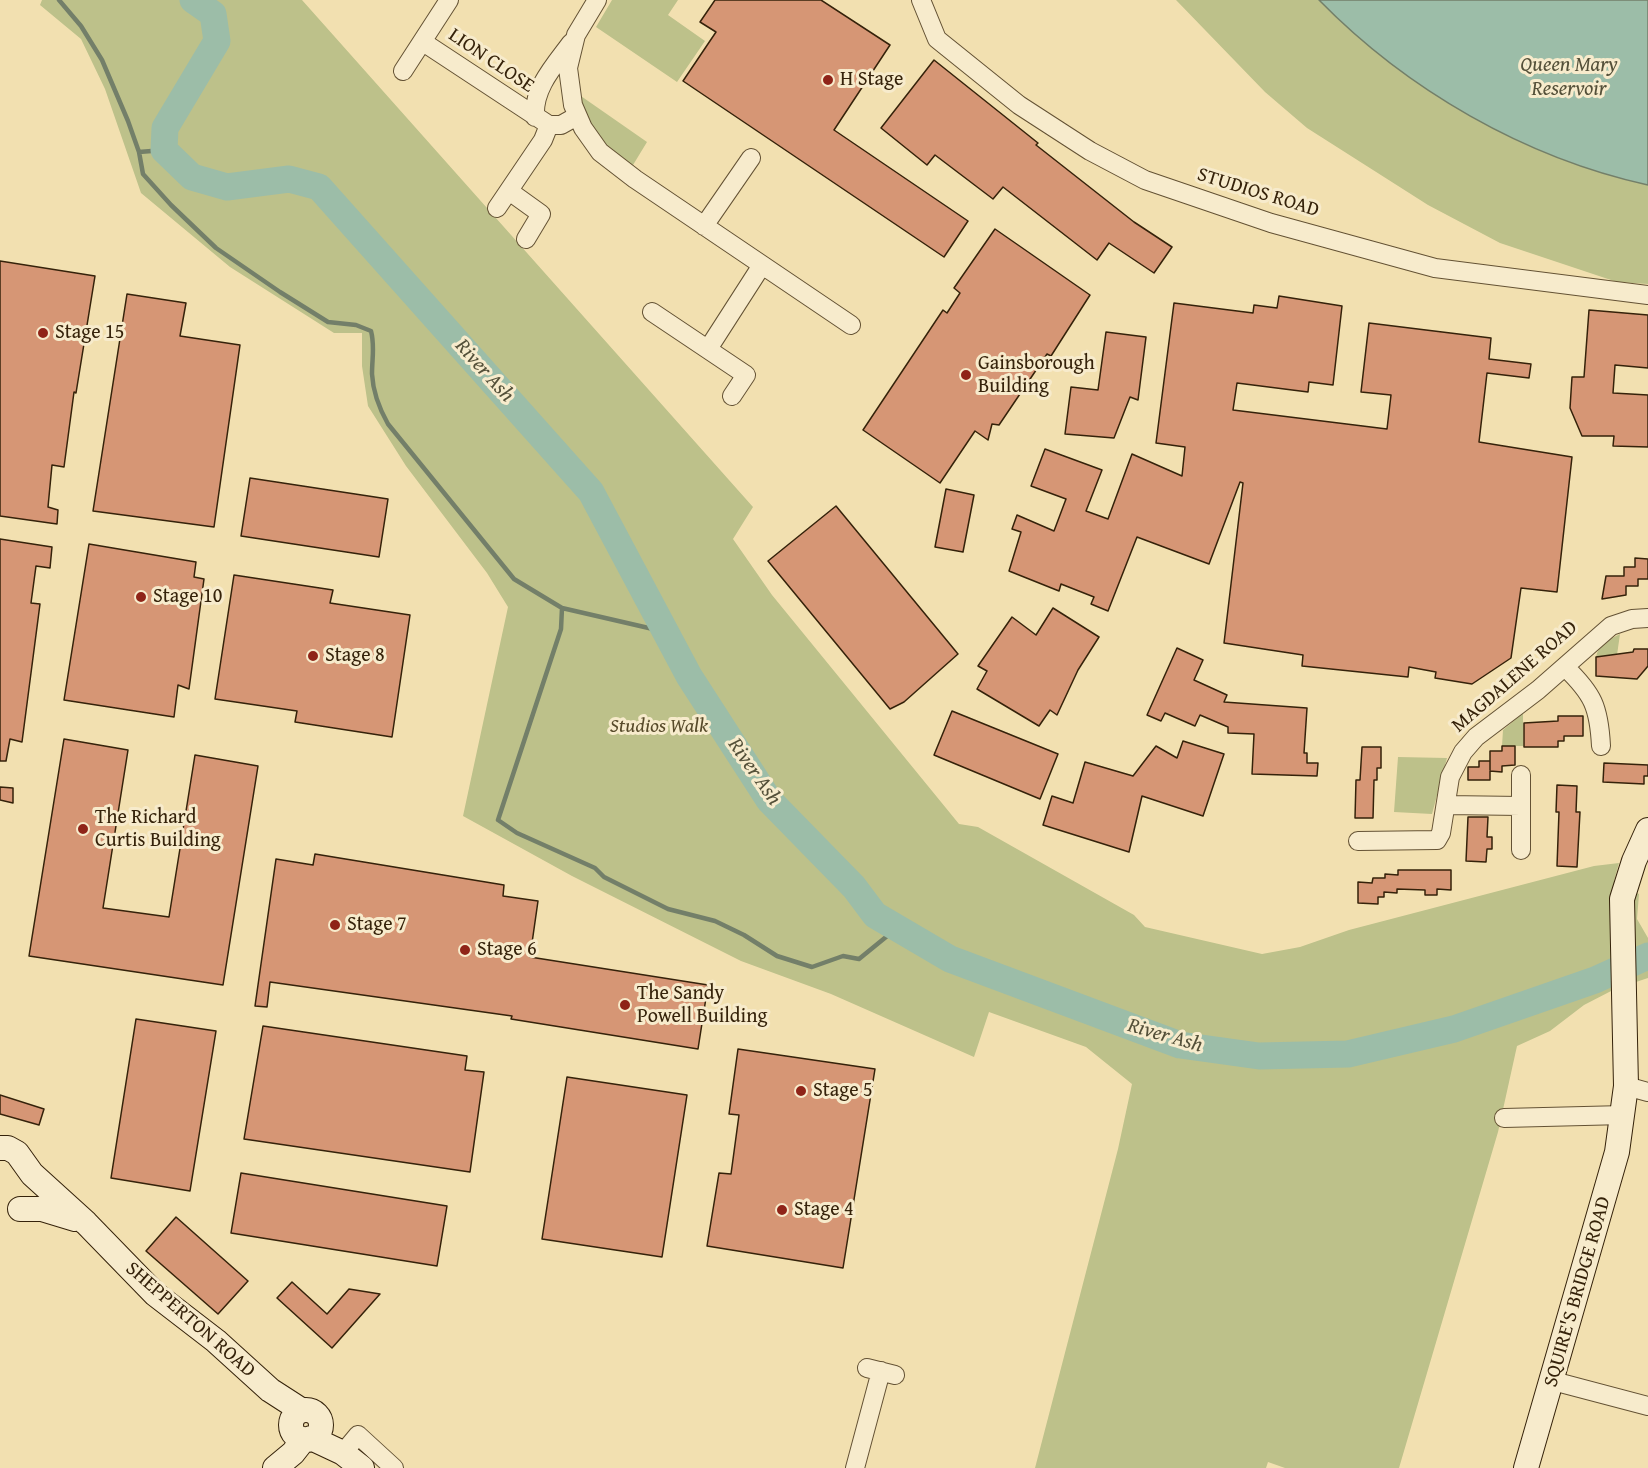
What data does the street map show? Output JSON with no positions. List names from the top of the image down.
{
  "streets": {
    "street": [
      "LION CLOSE",
      "STUDIOS ROAD",
      "MAGDALENE ROAD",
      "SQUIRE'S BRIDGE ROAD",
      "SHEPPERTON ROAD"
    ]
  },
  "water": ["Queen Mary Reservoir", "River Ash"],
  "parks": ["Studios Walk"],
  "places": [
    "H Stage",
    "Stage 15",
    "Gainsborough Building",
    "Stage 10",
    "Stage 8",
    "The Richard Curtis Building",
    "Stage 7",
    "Stage 6",
    "The Sandy Powell Building",
    "Stage 5",
    "Stage 4"
  ]
}
